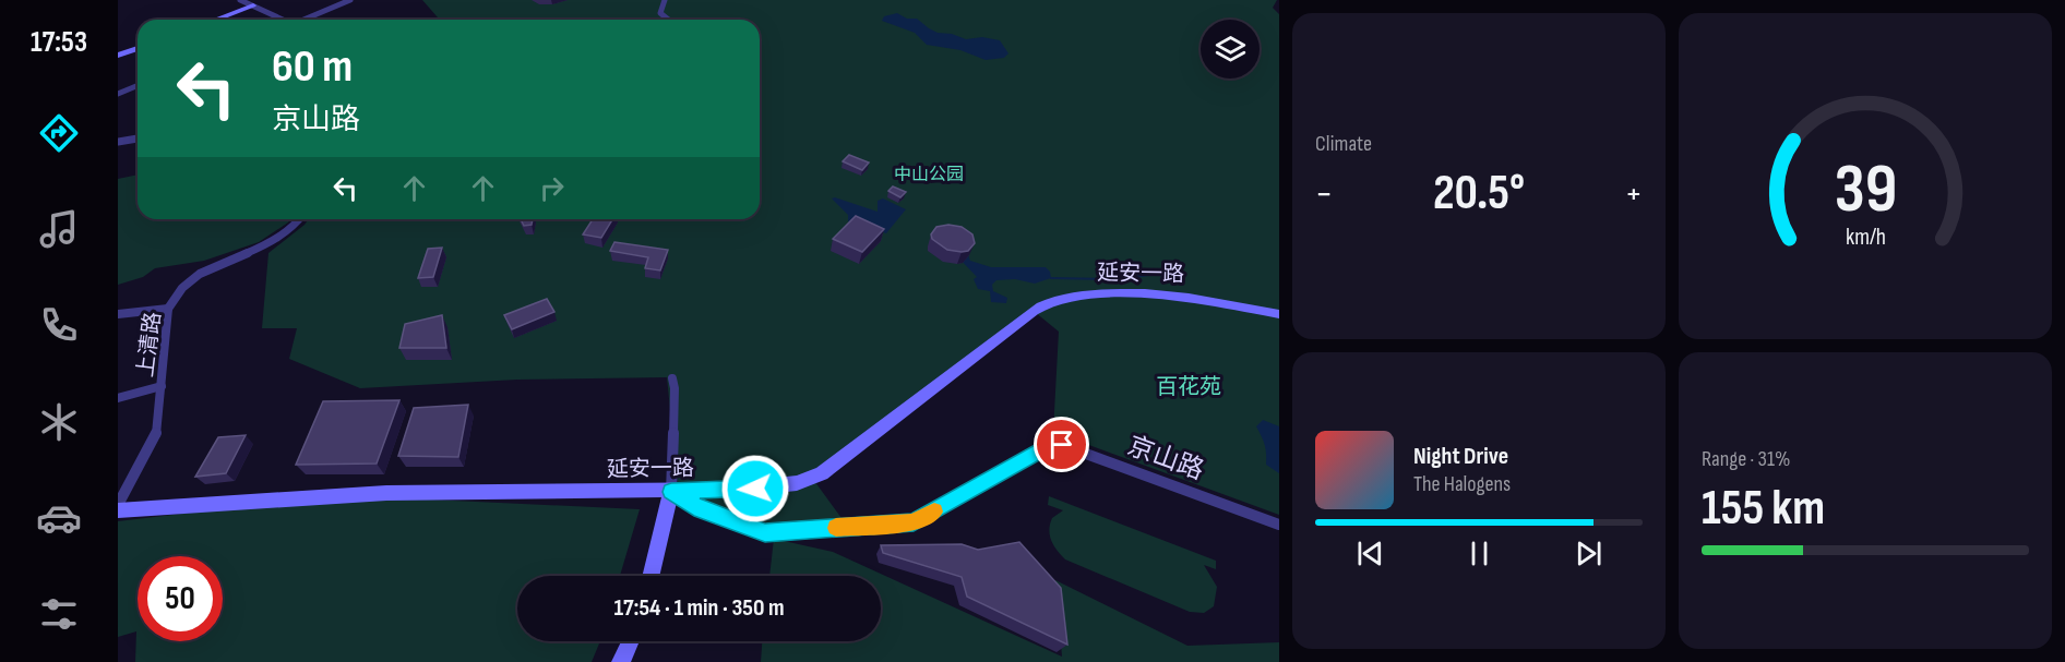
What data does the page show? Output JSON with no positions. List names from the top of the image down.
{
  "streets": {
    "main road": ["延安一路"],
    "street": ["上清路", "京山路"]
  },
  "crossings": [
    ["延安一路", "京山路"]
  ],
  "parks": ["中山公园", "百花苑"],
  "page": {
    "tabs": "17:53",
    "tile": [
      "Climate",
      ["Range · 31%", "155 km"]
    ],
    "turn": ["60 m", "京山路"],
    "heat": ["−", "20.5°", "+"],
    "song": ["Night Drive", "The Halogens"],
    "limit": "50",
    "trip": "17:54 · 1 min · 350 m",
    "gauge": ["39", "km/h"]
  }
}
